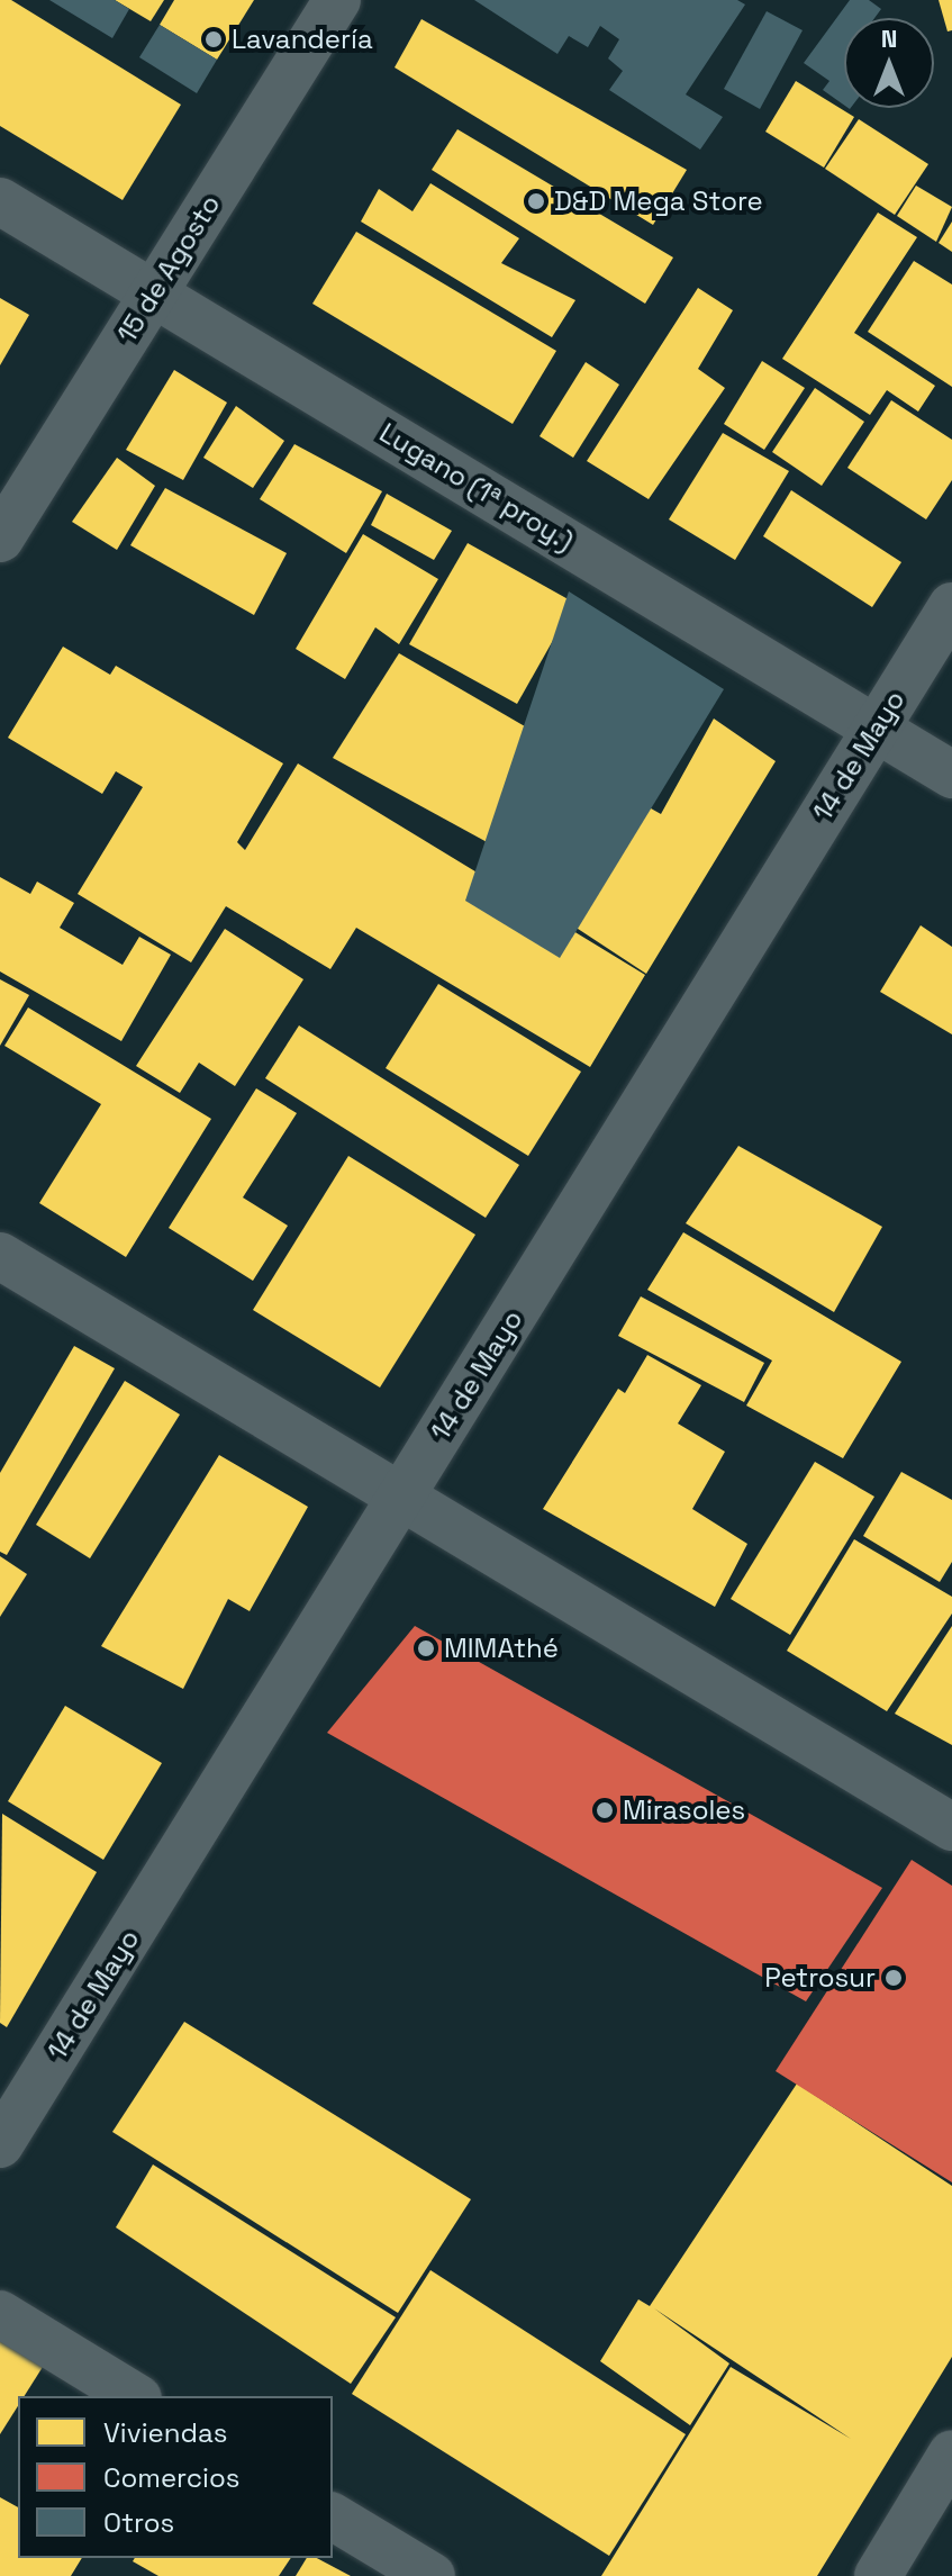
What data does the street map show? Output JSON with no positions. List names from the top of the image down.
{
  "streets": {
    "street": ["15 de Agosto", "Lugano (1ª proy.)", "14 de Mayo"]
  },
  "crossings": [
    ["15 de Agosto", "Lugano (1ª proy.)"],
    ["Lugano (1ª proy.)", "14 de Mayo"]
  ],
  "places": [
    "Lavandería",
    "D&D Mega Store",
    "MIMAthé",
    "Mirasoles",
    "Petrosur"
  ],
  "legend": ["Viviendas", "Comercios", "Otros"],
  "north": "top"
}
